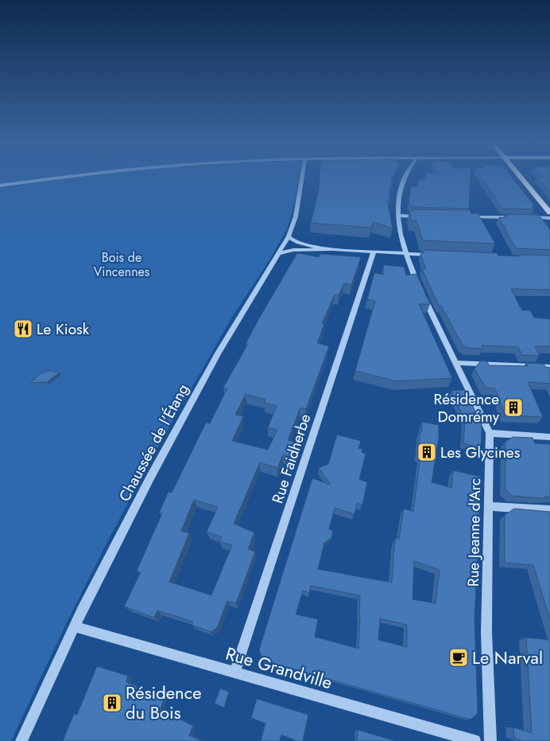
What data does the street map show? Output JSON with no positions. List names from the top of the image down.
{
  "streets": {
    "street": [
      "Chaussée de l'Étang",
      "Rue Faidherbe",
      "Rue Jeanne d'Arc",
      "Rue Grandville"
    ]
  },
  "crossings": [
    ["Chaussée de l'Étang", "Rue Grandville"],
    ["Rue Faidherbe", "Rue Grandville"]
  ],
  "parks": ["Bois de Vincennes"],
  "places": {
    "restaurant": ["Le Kiosk"],
    "building": ["Résidence Domrémy", "Les Glycines", "Résidence du Bois"],
    "cafe": ["Le Narval"]
  }
}
